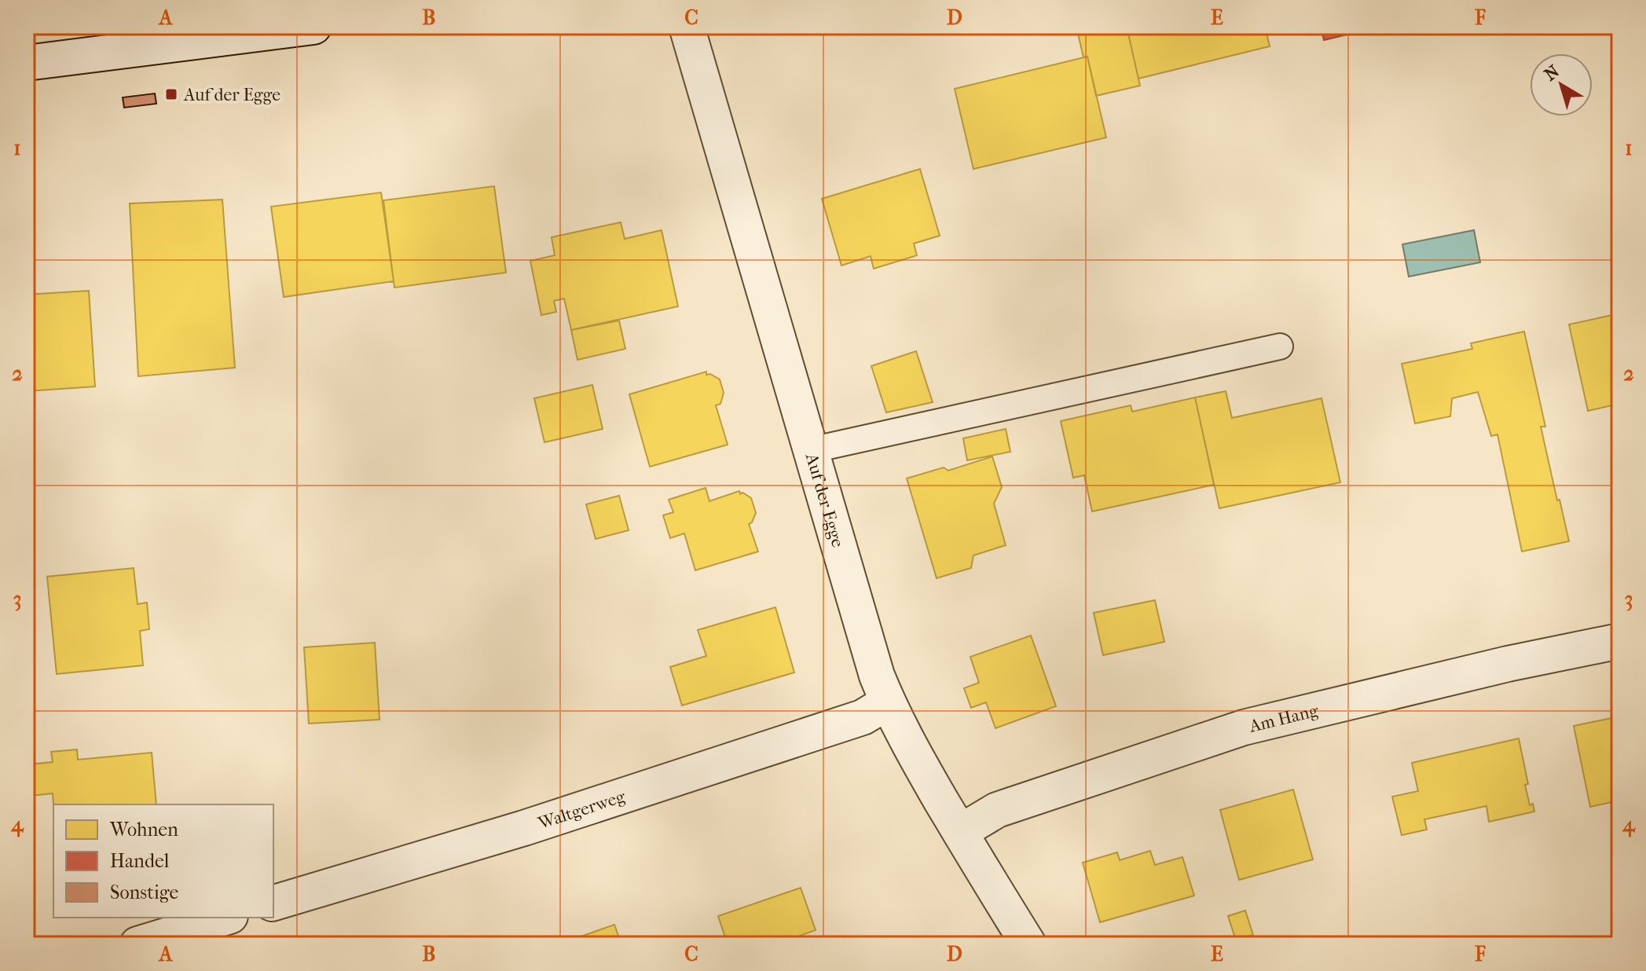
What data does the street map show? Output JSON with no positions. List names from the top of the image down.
{
  "streets": {
    "street": ["Auf der Egge", "Am Hang", "Waltgerweg"]
  },
  "crossings": [
    ["Auf der Egge", "Am Hang"],
    ["Auf der Egge", "Waltgerweg"]
  ],
  "places": {
    "transit": ["Auf der Egge"]
  },
  "legend": ["Wohnen", "Handel", "Sonstige"],
  "north": "top left",
  "grid": {
    "columns": [
      "A",
      "B",
      "C",
      "D",
      "E",
      "F"
    ],
    "rows": [
      "1",
      "2",
      "3",
      "4"
    ]
  }
}
